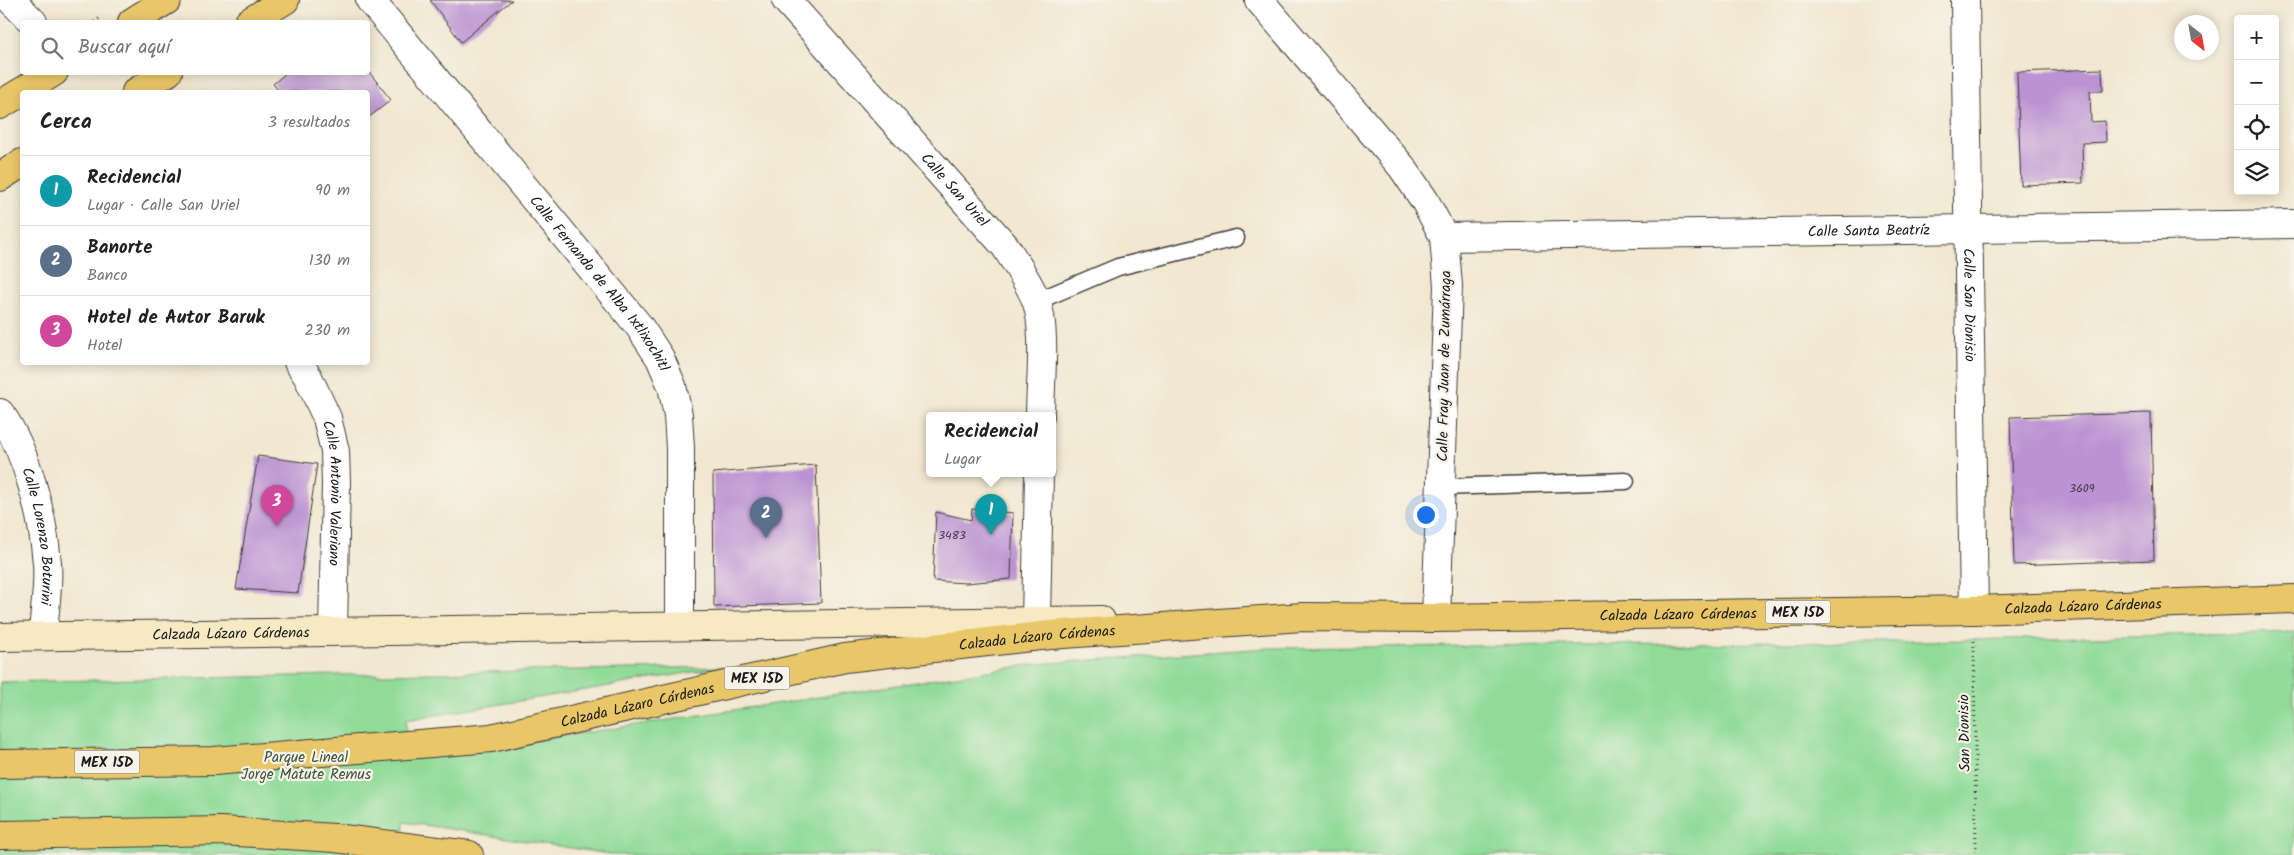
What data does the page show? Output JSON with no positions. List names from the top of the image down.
{
  "streets": {
    "main road": ["Calzada Lázaro Cárdenas", "MEX 15D"],
    "street": [
      "Calle San Uriel",
      "Calle Santa Beatríz",
      "Calle Fernando de Alba Ixtlixochitl",
      "Calle San Dionisio",
      "Calle Fray Juan de Zumárraga",
      "Calle Antonio Valeriano",
      "Calle Lorenzo Boturini"
    ],
    "path": ["San Dionisio"]
  },
  "crossings": [
    ["Calle Santa Beatríz", "Calle San Dionisio"],
    ["Calle Santa Beatríz", "Calle Fray Juan de Zumárraga"],
    ["Calle Fernando de Alba Ixtlixochitl", "Calzada Lázaro Cárdenas"],
    ["Calle San Dionisio", "Calzada Lázaro Cárdenas"],
    ["Calle San Dionisio", "San Dionisio"],
    ["Calle Fray Juan de Zumárraga", "Calzada Lázaro Cárdenas"],
    ["Calle Antonio Valeriano", "Calzada Lázaro Cárdenas"],
    ["Calle Lorenzo Boturini", "Calzada Lázaro Cárdenas"],
    ["Calzada Lázaro Cárdenas", "San Dionisio"]
  ],
  "parks": ["Parque Lineal Jorge Matute Remus"],
  "house_numbers": ["3609", "3483"],
  "north": "bottom right",
  "page": {
    "map_buttons": ["+", "−"],
    "search": "Buscar aquí",
    "heading": ["Cerca", "3 resultados"],
    "list": [
      {
        "mark": "1",
        "name": "Recidencial",
        "note": "Lugar · Calle San Uriel",
        "value": "90 m"
      },
      {
        "mark": "2",
        "name": "Banorte",
        "note": "Banco",
        "value": "130 m"
      },
      {
        "mark": "3",
        "name": "Hotel de Autor Baruk",
        "note": "Hotel",
        "value": "230 m"
      }
    ],
    "popup": ["Recidencial", "Lugar"],
    "pins": ["3", "1", "2"]
  }
}
